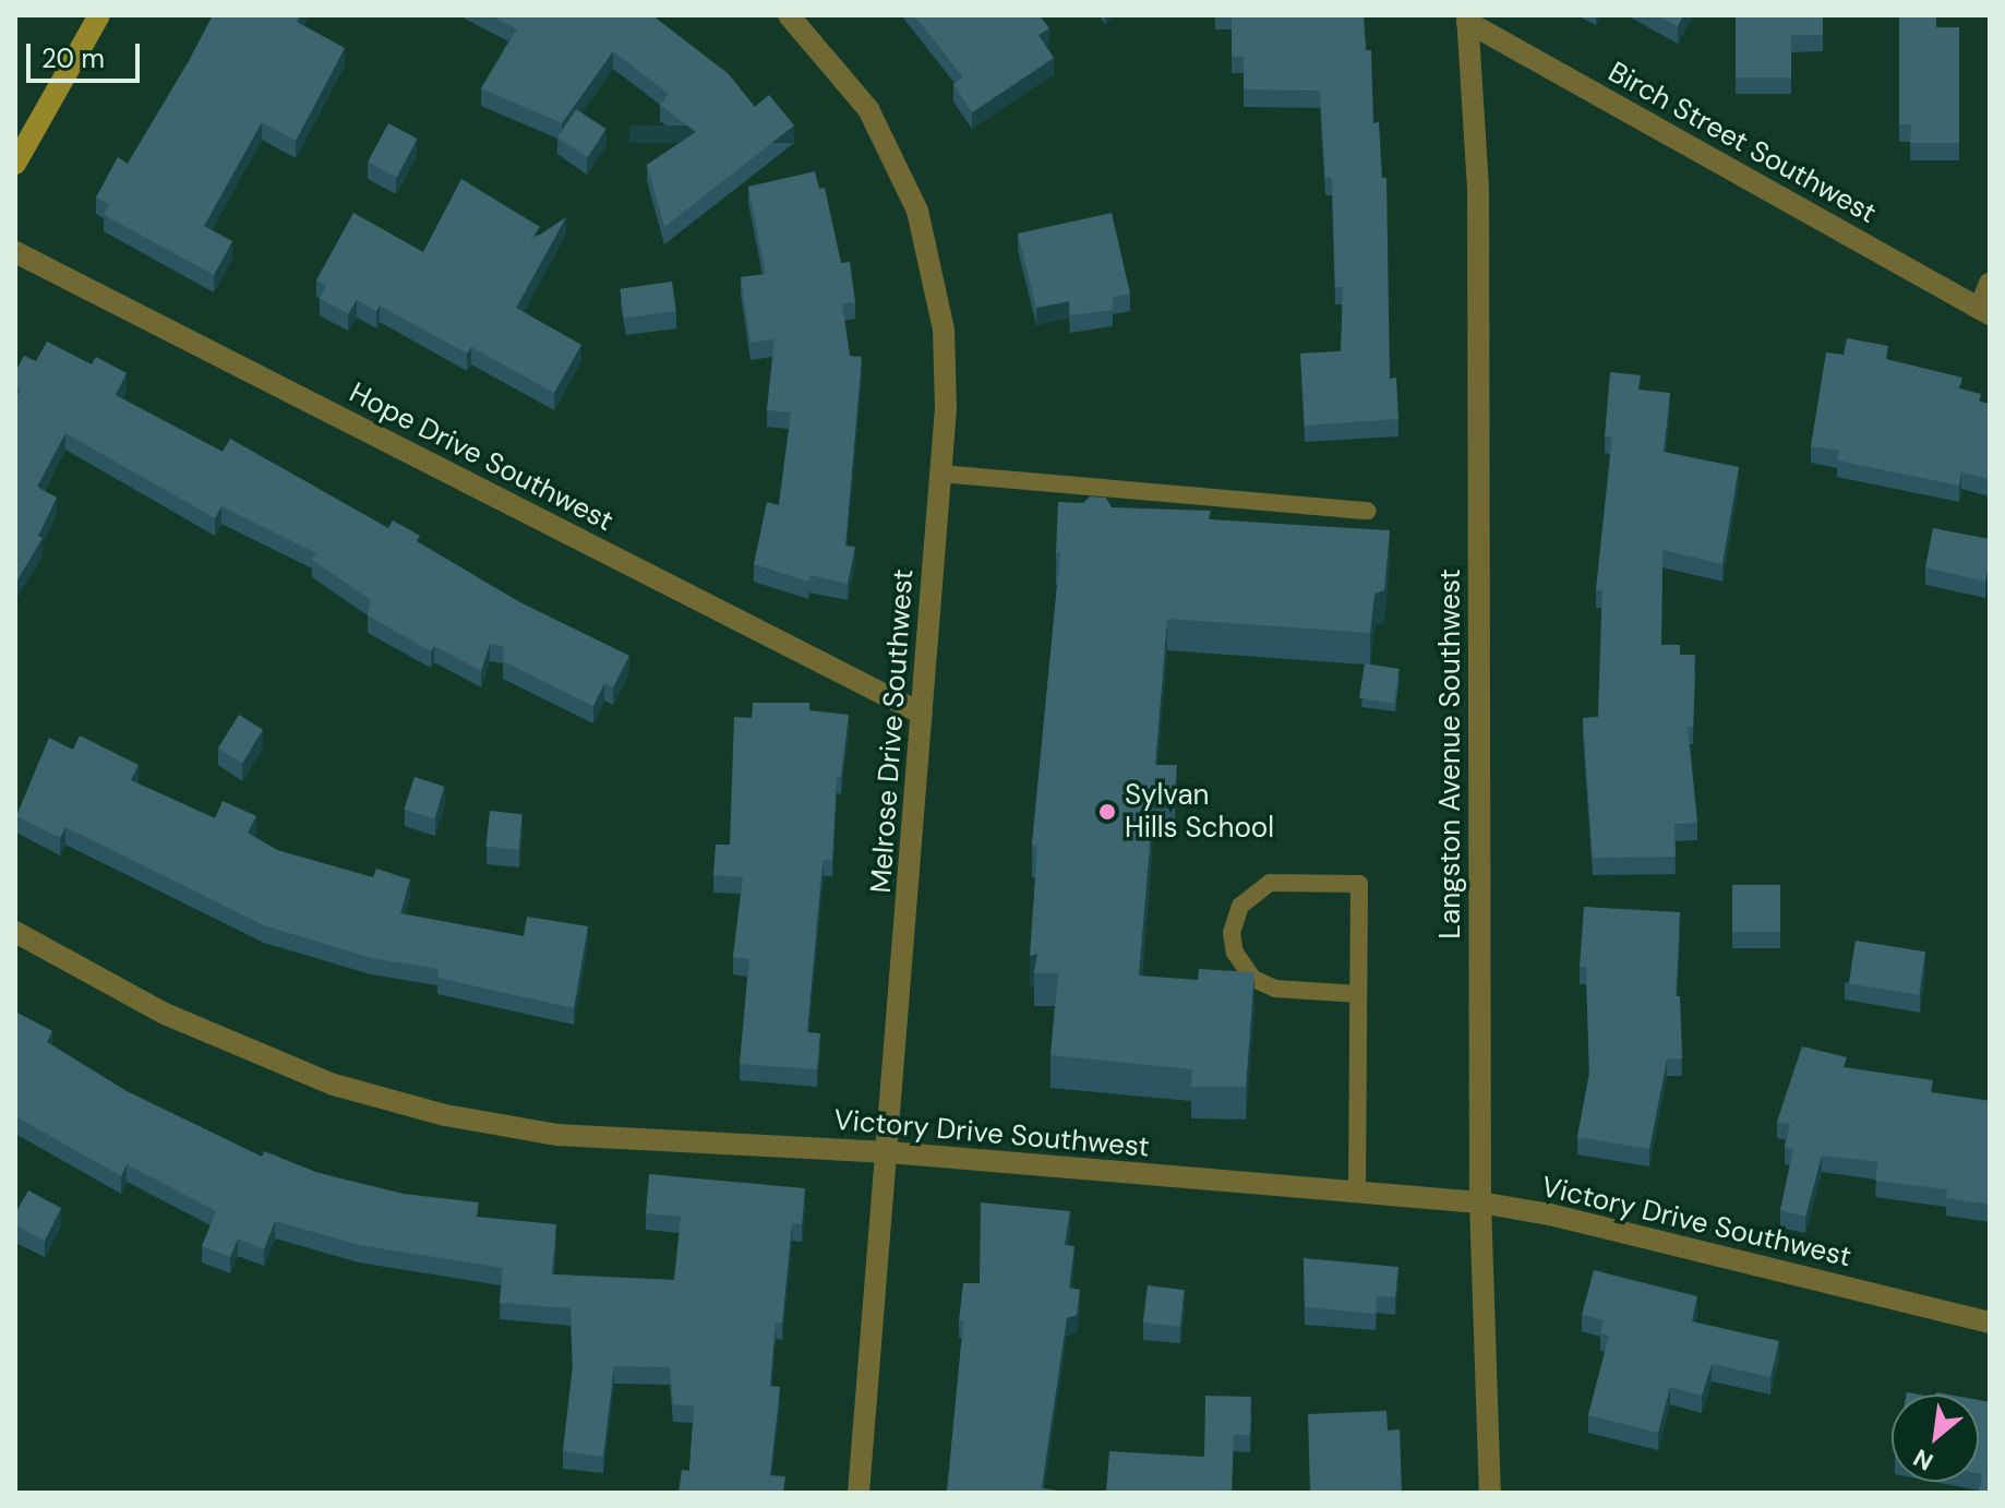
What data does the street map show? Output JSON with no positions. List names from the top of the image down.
{
  "streets": {
    "street": [
      "Birch Street Southwest",
      "Hope Drive Southwest",
      "Melrose Drive Southwest",
      "Langston Avenue Southwest",
      "Victory Drive Southwest"
    ]
  },
  "crossings": [
    ["Birch Street Southwest", "Langston Avenue Southwest"],
    ["Hope Drive Southwest", "Melrose Drive Southwest"],
    ["Melrose Drive Southwest", "Victory Drive Southwest"],
    ["Langston Avenue Southwest", "Victory Drive Southwest"]
  ],
  "places": ["Sylvan Hills School"],
  "scale_bar": "20 m",
  "north": "bottom left"
}
